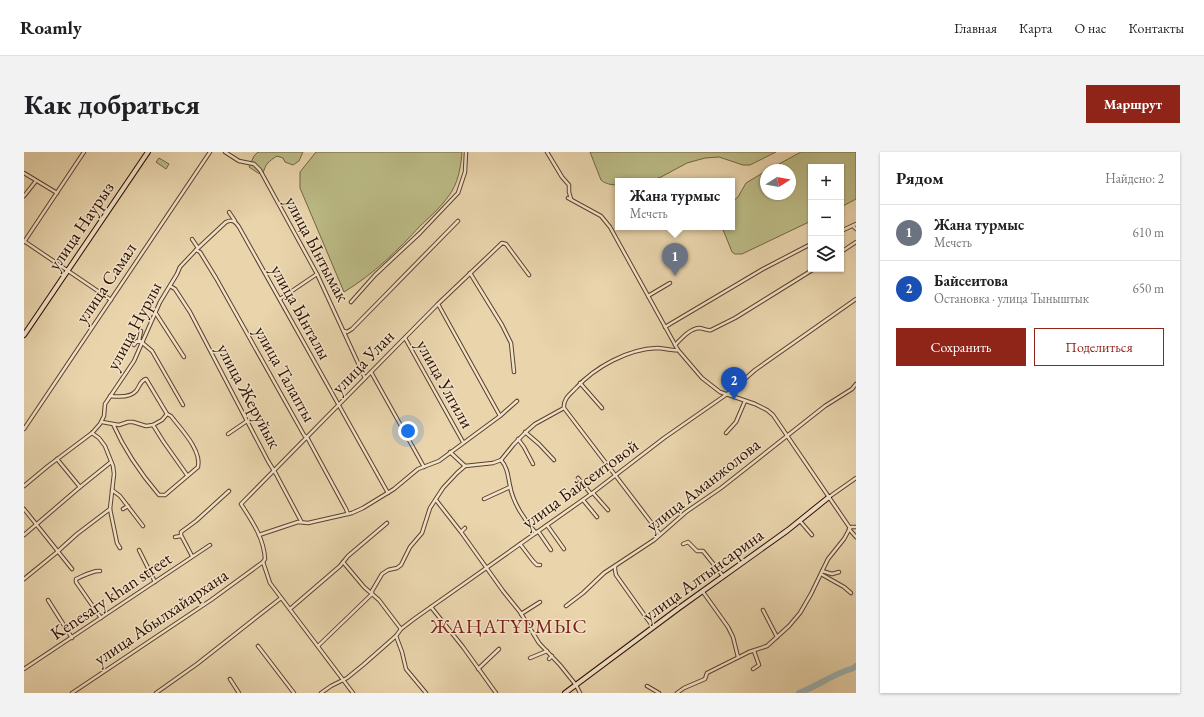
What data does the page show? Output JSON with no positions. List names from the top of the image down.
{
  "streets": {
    "street": [
      "улица Наурыз",
      "улица Ынтымак",
      "улица Самал",
      "улица Ынталы",
      "улица Нурлы",
      "улица Улан",
      "улица Талапты",
      "улица Улгили",
      "улица Жеруйык",
      "улица Байсеитовой",
      "улица Аманжолова",
      "улица Алтынсарина",
      "Kenesary khan street",
      "улица Абылхайархана"
    ]
  },
  "crossings": [
    ["улица Ынтымак", "улица Улан"],
    ["улица Ынталы", "улица Нурлы"],
    ["улица Ынталы", "улица Улан"],
    ["улица Нурлы", "улица Талапты"],
    ["улица Нурлы", "улица Жеруйык"],
    ["улица Улан", "улица Талапты"],
    ["улица Улан", "улица Улгили"],
    ["улица Улан", "улица Жеруйык"]
  ],
  "districts": ["ЖАҢАТҰРМЫС"],
  "north": "right",
  "page": {
    "header": "Roamly",
    "nav": [
      "Главная",
      "Карта",
      "О нас",
      "Контакты"
    ],
    "buttons": [
      "Маршрут",
      ["Сохранить", "Поделиться"]
    ],
    "title": "Как добраться",
    "heading": ["Рядом", "Найдено: 2"],
    "map_buttons": ["+", "−"],
    "popup": ["Жана турмыс", "Мечеть"],
    "list": [
      {
        "mark": "1",
        "name": "Жана турмыс",
        "note": "Мечеть",
        "value": "610 m"
      },
      {
        "mark": "2",
        "name": "Байсеитова",
        "note": "Остановка · улица Тыныштык",
        "value": "650 m"
      }
    ],
    "pins": ["1", "2"]
  }
}
